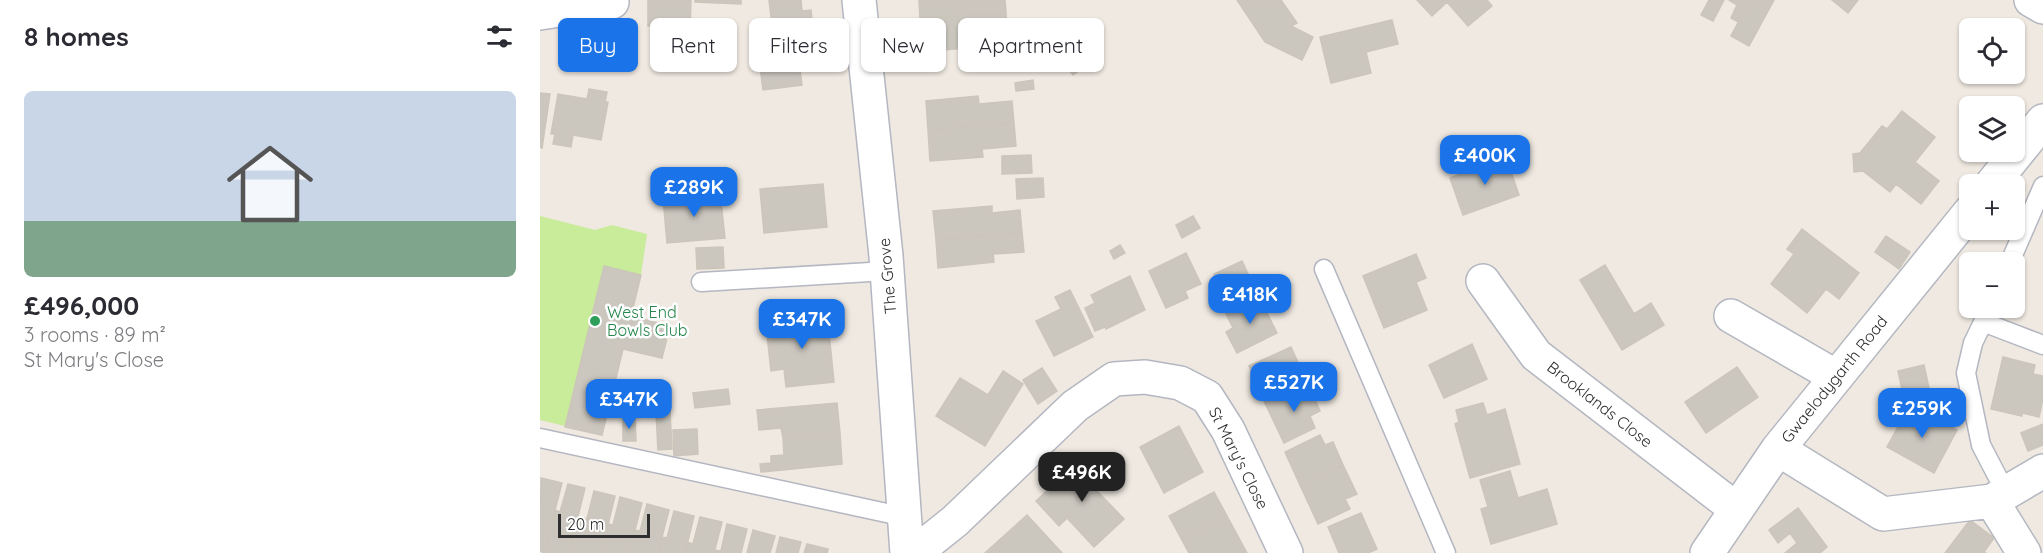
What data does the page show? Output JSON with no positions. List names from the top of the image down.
{
  "streets": {
    "street": [
      "The Grove",
      "Gwaelodygarth Road",
      "Brooklands Close",
      "St Mary's Close"
    ]
  },
  "crossings": [
    ["Gwaelodygarth Road", "Brooklands Close"]
  ],
  "places": ["West End Bowls Club"],
  "scale_bar": "20 m",
  "page": {
    "heading": "8 homes",
    "map_buttons": ["+", "−"],
    "chip": [
      "Buy",
      "Rent",
      "Filters",
      "New",
      "Apartment"
    ],
    "list": [
      {
        "name": "£496,000",
        "note": "3 rooms · 89 m² · St Mary's Close"
      }
    ],
    "price": [
      "£400K",
      "£289K",
      "£418K",
      "£347K",
      "£527K",
      "£347K",
      "£259K",
      "£496K"
    ],
    "scale": "20 m"
  }
}
